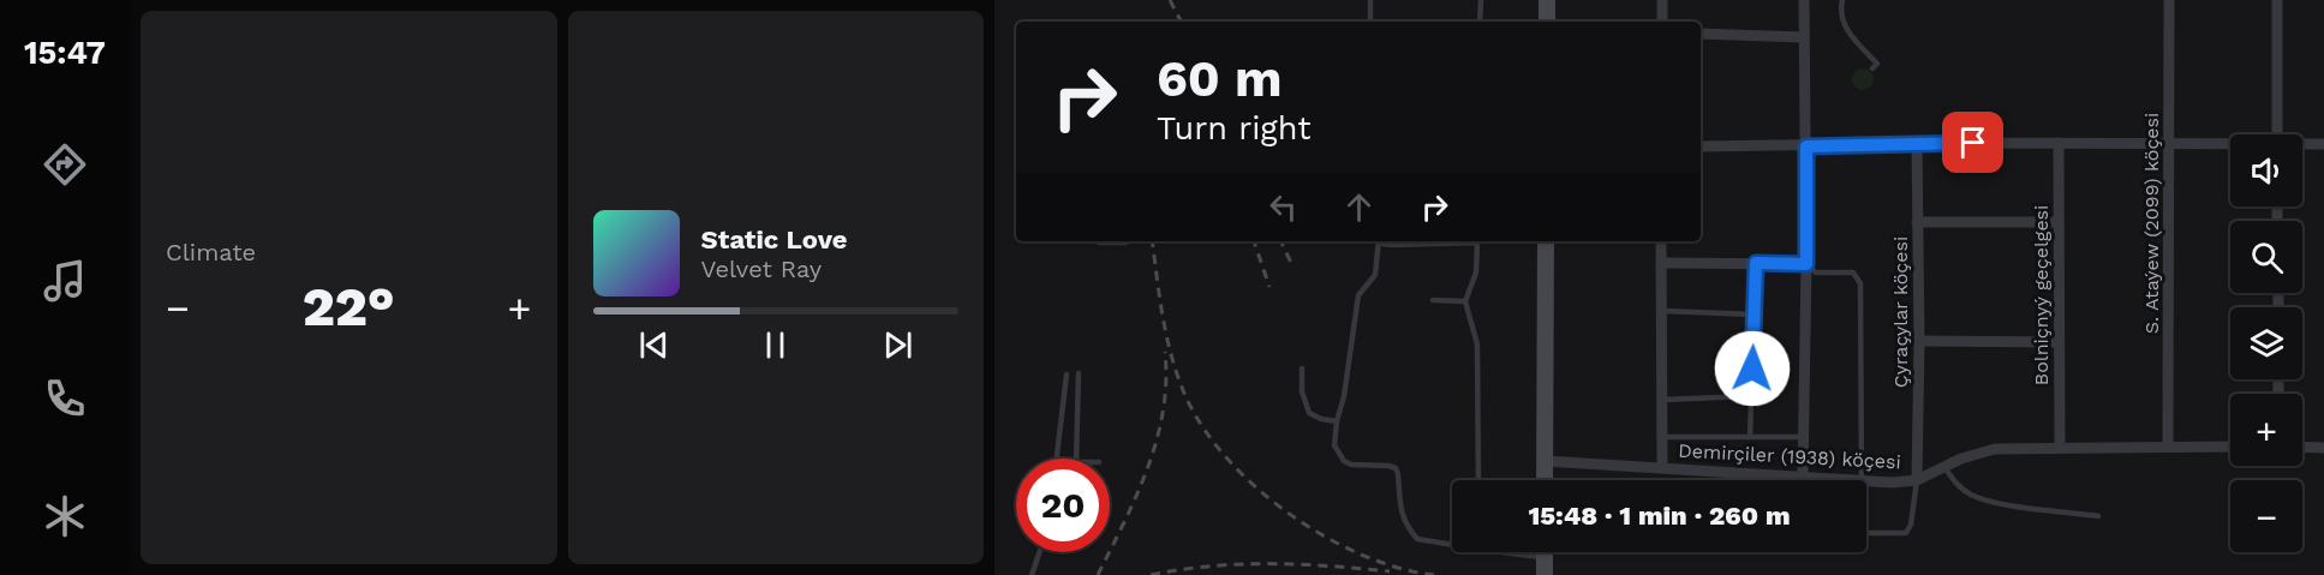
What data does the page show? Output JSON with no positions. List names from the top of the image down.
{
  "streets": {
    "street": [
      "S. Ataýew (2099) köçesi",
      "Bolniçnyý geçelgesi",
      "Çyraçylar köçesi",
      "Demirçiler (1938) köçesi"
    ]
  },
  "crossings": [
    ["S. Ataýew (2099) köçesi", "Demirçiler (1938) köçesi"],
    ["Bolniçnyý geçelgesi", "Demirçiler (1938) köçesi"],
    ["Çyraçylar köçesi", "Demirçiler (1938) köçesi"]
  ],
  "page": {
    "tabs": "15:47",
    "tile": "Climate",
    "turn": ["60 m", "Turn right"],
    "map_buttons": ["+", "−"],
    "song": ["Static Love", "Velvet Ray"],
    "heat": ["−", "22°", "+"],
    "limit": "20",
    "trip": "15:48 · 1 min · 260 m"
  }
}
